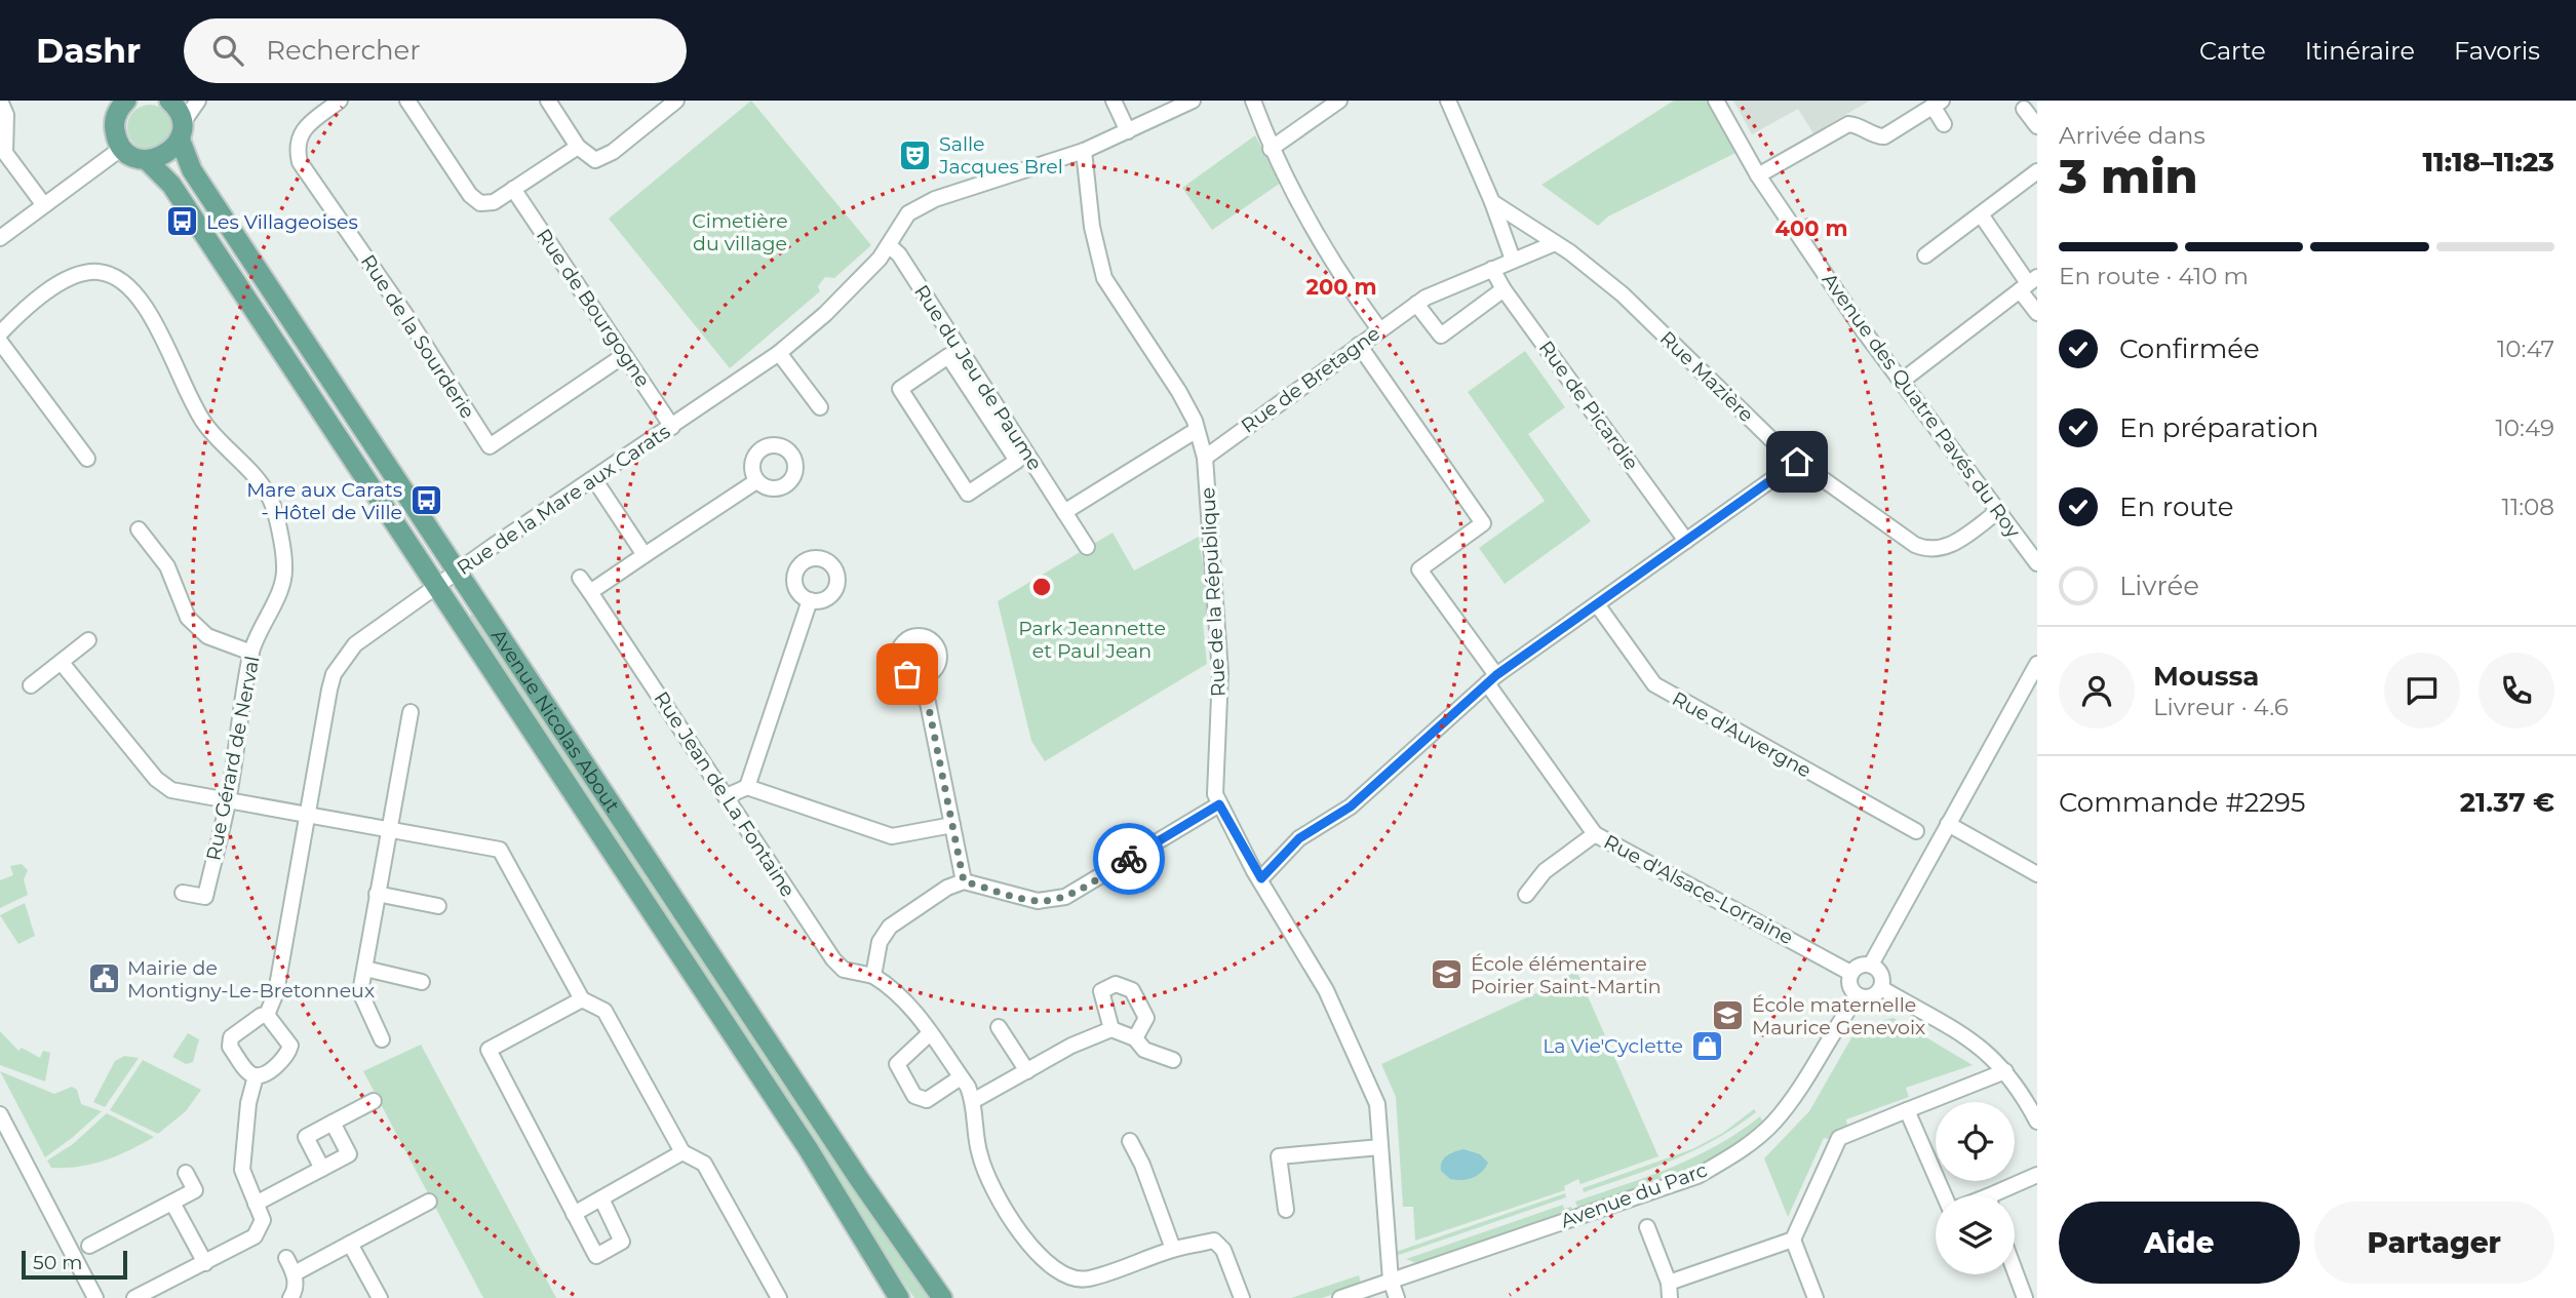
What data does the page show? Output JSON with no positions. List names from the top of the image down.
{
  "streets": {
    "main road": ["Avenue Nicolas About"],
    "street": [
      "Rue de Bourgogne",
      "Rue de la Sourderie",
      "Rue Mazière",
      "Rue du Jeu de Paume",
      "Rue de Bretagne",
      "Rue de Picardie",
      "Avenue des Quatre Pavés du Roy",
      "Rue de la Mare aux Carats",
      "Rue de la République",
      "Rue d'Auvergne",
      "Rue Gérard de Nerval",
      "Rue Jean de La Fontaine",
      "Rue d'Alsace-Lorraine",
      "Avenue du Parc"
    ]
  },
  "crossings": [
    ["Rue de Bourgogne", "Rue de la Sourderie"],
    ["Rue de Bourgogne", "Rue de la Mare aux Carats"],
    ["Rue Mazière", "Rue de Bretagne"],
    ["Rue Mazière", "Avenue des Quatre Pavés du Roy"],
    ["Rue du Jeu de Paume", "Rue de la Mare aux Carats"],
    ["Rue de Bretagne", "Rue de Picardie"],
    ["Rue de Bretagne", "Rue de la République"],
    ["Rue de Bretagne", "Rue d'Alsace-Lorraine"],
    ["Rue de la Mare aux Carats", "Rue de la République"],
    ["Rue de la Mare aux Carats", "Avenue Nicolas About"],
    ["Rue de la République", "Avenue du Parc"],
    ["Rue d'Alsace-Lorraine", "Avenue du Parc"]
  ],
  "parks": ["Cimetière du village", "Park Jeannette et Paul Jean"],
  "places": {
    "theatre": ["Salle Jacques Brel"],
    "bus stop": ["Les Villageoises", "Mare aux Carats - Hôtel de Ville"],
    "school or university": ["École élémentaire Poirier Saint-Martin", "École maternelle Maurice Genevoix"],
    "public building": ["Mairie de Montigny-Le-Bretonneux"],
    "shop": ["La Vie'Cyclette"]
  },
  "scale_bar": "50 m",
  "page": {
    "header": "Dashr",
    "search": "Rechercher",
    "nav": ["Carte", "Itinéraire", "Favoris"],
    "heading": ["3 min", "Arrivée dans", "11:18–11:23"],
    "panel": [
      "Moussa",
      "Livreur · 4.6",
      "Commande #2295",
      "21.37 €"
    ],
    "bar": "En route · 410 m",
    "list": [
      ["Confirmée", "10:47"],
      ["En préparation", "10:49"],
      ["En route", "11:08"],
      "Livrée"
    ],
    "buttons": ["Aide", "Partager"],
    "scale": "50 m"
  },
  "rings": ["400 m", "200 m"]
}
